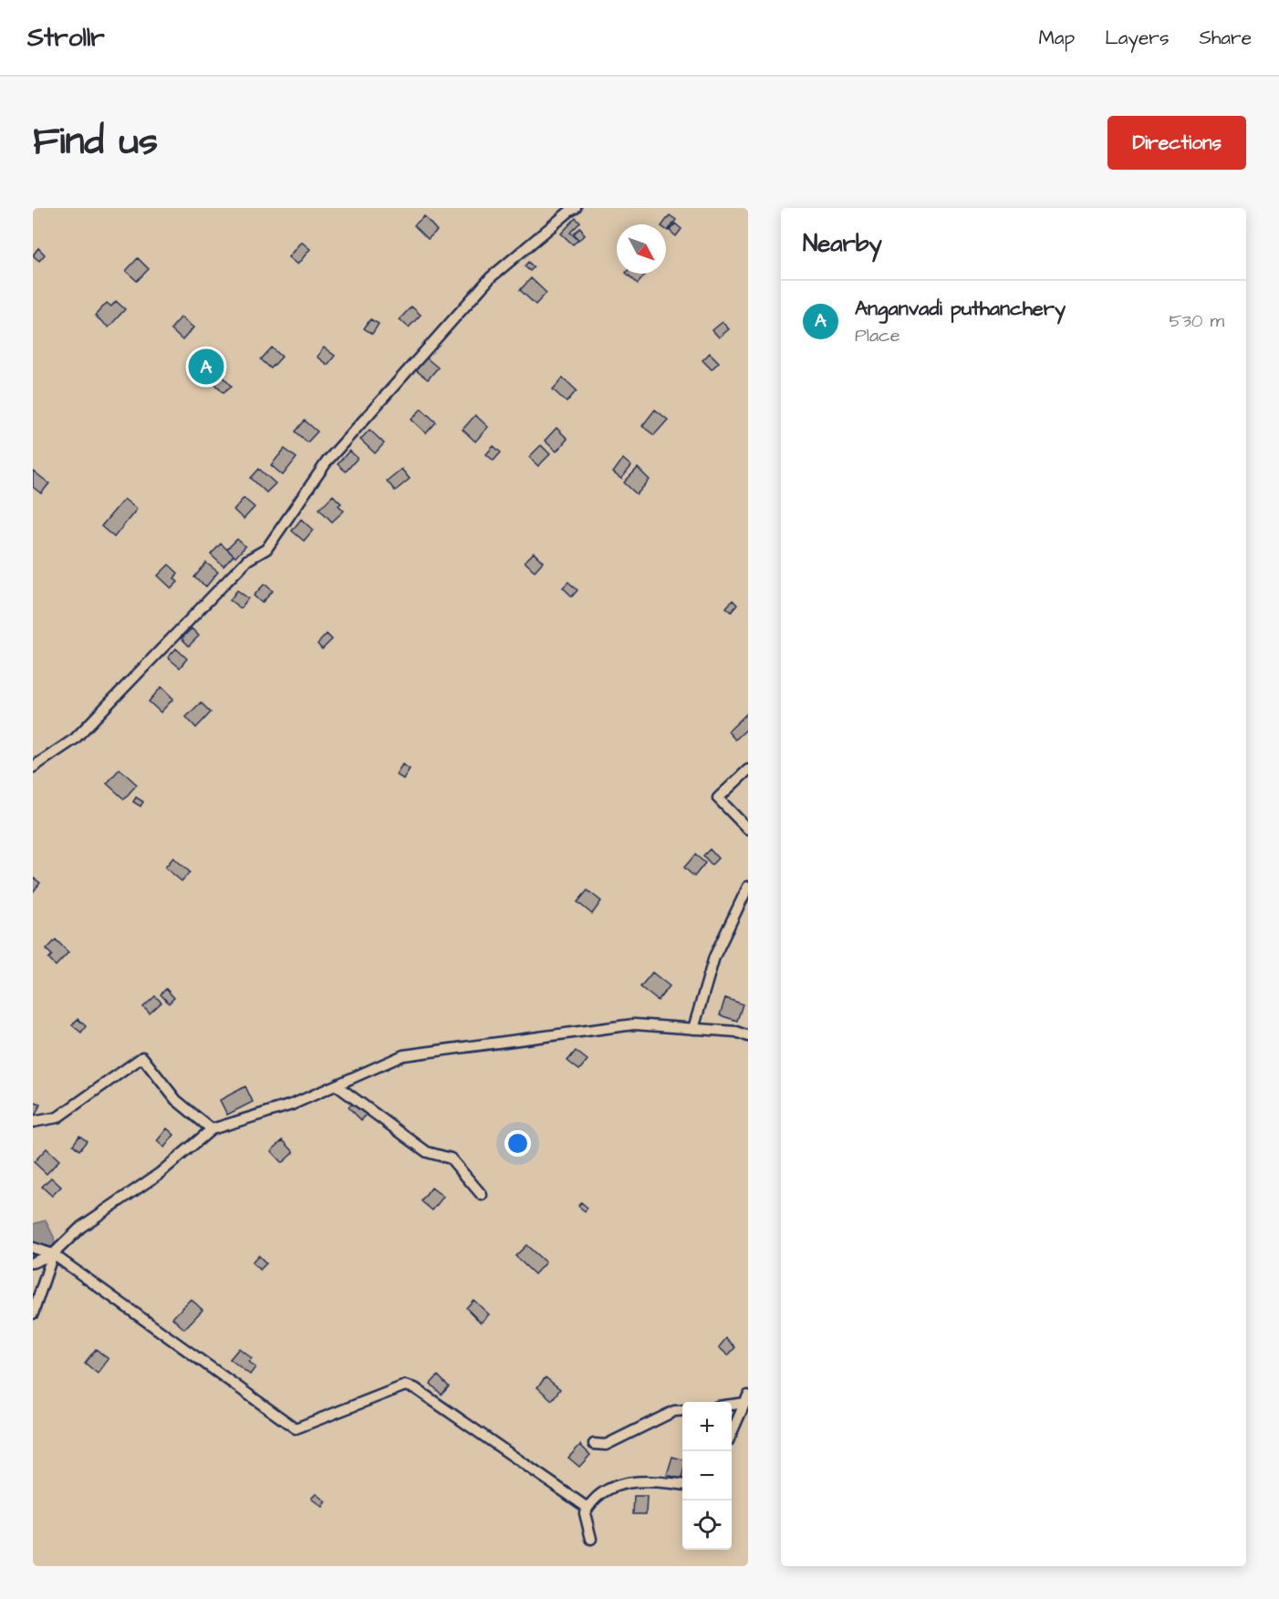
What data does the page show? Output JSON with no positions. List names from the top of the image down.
{
  "north": "bottom right",
  "page": {
    "header": "Strollr",
    "nav": ["Map", "Layers", "Share"],
    "title": "Find us",
    "buttons": "Directions",
    "heading": "Nearby",
    "list": [
      {
        "mark": "A",
        "name": "Anganvadi puthanchery",
        "note": "Place",
        "value": "530 m"
      }
    ],
    "pins": "A",
    "map_buttons": ["+", "−"]
  }
}
